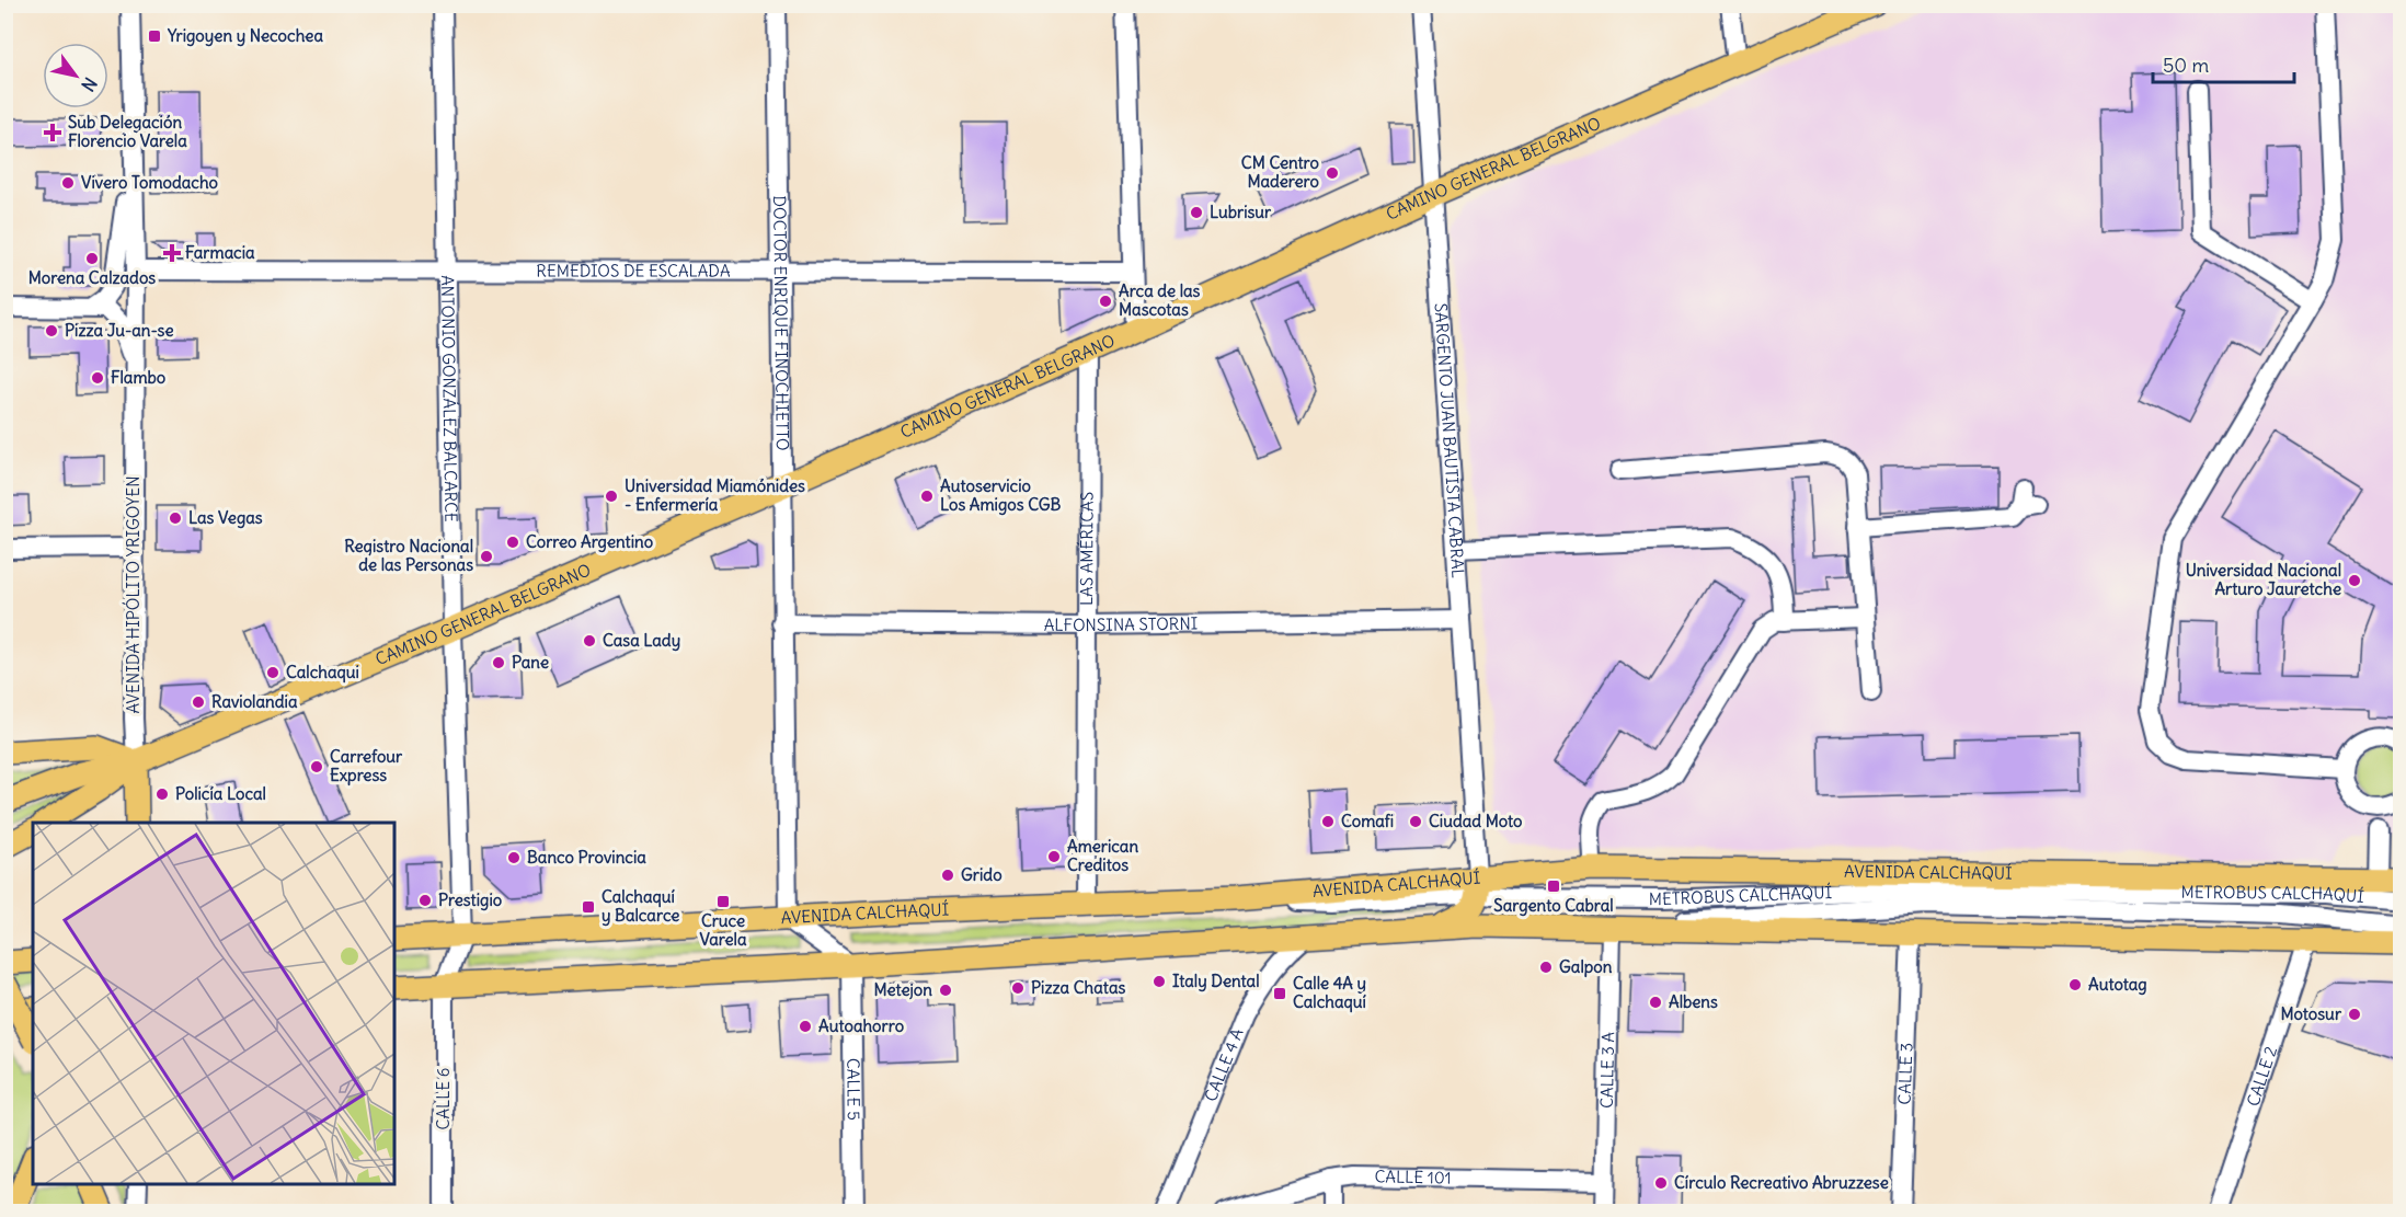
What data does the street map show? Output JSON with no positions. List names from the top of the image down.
{
  "streets": {
    "main road": ["CAMINO GENERAL BELGRANO", "AVENIDA HIPÓLITO YRIGOYEN", "AVENIDA CALCHAQUÍ"],
    "street": [
      "REMEDIOS DE ESCALADA",
      "DOCTOR ENRIQUE FINOCHIETTO",
      "ANTONIO GONZÁLEZ BALCARCE",
      "SARGENTO JUAN BAUTISTA CABRAL",
      "LAS AMÉRICAS",
      "ALFONSINA STORNI",
      "METROBUS CALCHAQUÍ",
      "CALLE 4 A",
      "CALLE 3 A",
      "CALLE 3",
      "CALLE 2",
      "CALLE 5",
      "CALLE 6",
      "CALLE 101"
    ]
  },
  "crossings": [
    ["CAMINO GENERAL BELGRANO", "DOCTOR ENRIQUE FINOCHIETTO"],
    ["CAMINO GENERAL BELGRANO", "ANTONIO GONZÁLEZ BALCARCE"],
    ["CAMINO GENERAL BELGRANO", "SARGENTO JUAN BAUTISTA CABRAL"],
    ["CAMINO GENERAL BELGRANO", "LAS AMÉRICAS"],
    ["CAMINO GENERAL BELGRANO", "AVENIDA HIPÓLITO YRIGOYEN"],
    ["REMEDIOS DE ESCALADA", "DOCTOR ENRIQUE FINOCHIETTO"],
    ["REMEDIOS DE ESCALADA", "ANTONIO GONZÁLEZ BALCARCE"],
    ["REMEDIOS DE ESCALADA", "AVENIDA HIPÓLITO YRIGOYEN"],
    ["DOCTOR ENRIQUE FINOCHIETTO", "ALFONSINA STORNI"],
    ["DOCTOR ENRIQUE FINOCHIETTO", "AVENIDA CALCHAQUÍ"],
    ["ANTONIO GONZÁLEZ BALCARCE", "AVENIDA CALCHAQUÍ"],
    ["ANTONIO GONZÁLEZ BALCARCE", "CALLE 6"],
    ["SARGENTO JUAN BAUTISTA CABRAL", "ALFONSINA STORNI"],
    ["SARGENTO JUAN BAUTISTA CABRAL", "AVENIDA CALCHAQUÍ"],
    ["SARGENTO JUAN BAUTISTA CABRAL", "METROBUS CALCHAQUÍ"],
    ["LAS AMÉRICAS", "ALFONSINA STORNI"],
    ["LAS AMÉRICAS", "AVENIDA CALCHAQUÍ"],
    ["AVENIDA CALCHAQUÍ", "METROBUS CALCHAQUÍ"],
    ["METROBUS CALCHAQUÍ", "CALLE 3 A"],
    ["CALLE 3 A", "CALLE 101"]
  ],
  "places": {
    "transit": [
      "Yrigoyen y Necochea",
      "Sargento Cabral",
      "Cruce Varela",
      "Calchaquí y Balcarce",
      "Calle 4A y Calchaquí"
    ],
    "health": ["Sub Delegación Florencio Varela", "Farmacia"],
    "other": [
      "CM Centro Maderero",
      "Vivero Tomodacho",
      "Lubrisur",
      "Morena Calzados",
      "Arca de las Mascotas",
      "Pizza Ju-an-se",
      "Flambo",
      "Universidad Miamónides - Enfermería",
      "Autoservicio Los Amigos CGB",
      "Las Vegas",
      "Correo Argentino",
      "Registro Nacional de las Personas",
      "Universidad Nacional Arturo Jauretche",
      "Casa Lady",
      "Pane",
      "Calchaqui",
      "Raviolandia",
      "Carrefour Express",
      "Policía Local",
      "Comafi",
      "Ciudad Moto",
      "American Creditos",
      "Banco Provincia",
      "Grido",
      "Prestigio",
      "Galpon",
      "Italy Dental",
      "Autotag",
      "Pizza Chatas",
      "Metejon",
      "Albens",
      "Motosur",
      "Autoahorro",
      "Círculo Recreativo Abruzzese"
    ]
  },
  "scale_bar": "50 m",
  "north": "bottom right"
}
